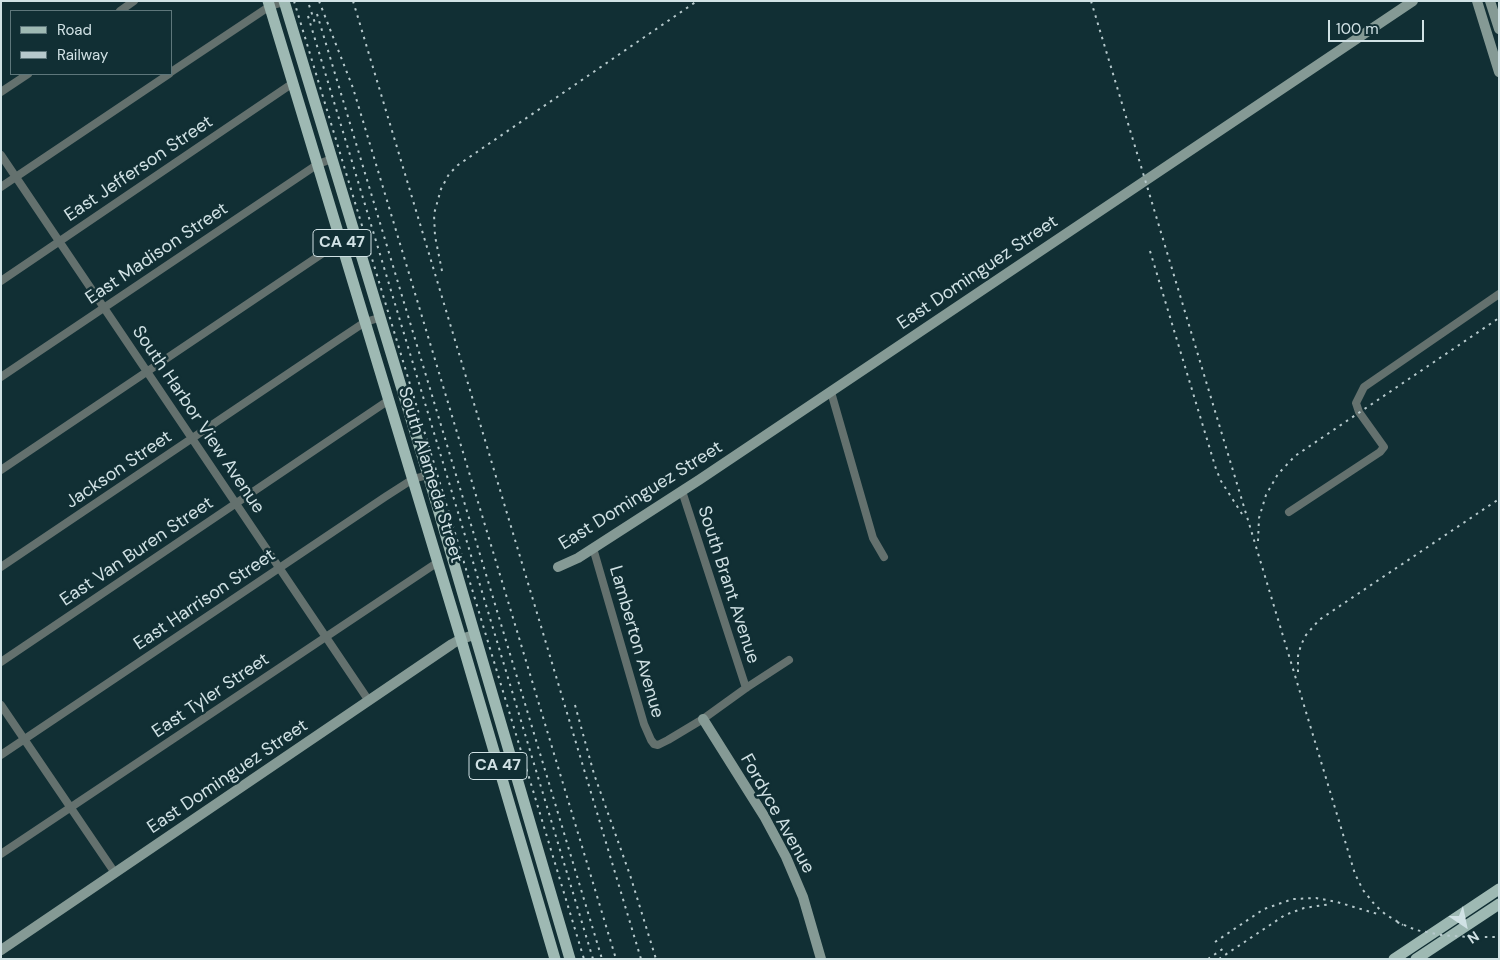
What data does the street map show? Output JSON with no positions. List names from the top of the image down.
{
  "streets": {
    "main road": ["CA 47", "South Alameda Street"],
    "street": [
      "East Jefferson Street",
      "East Madison Street",
      "East Dominguez Street",
      "South Harbor View Avenue",
      "Jackson Street",
      "East Van Buren Street",
      "South Brant Avenue",
      "East Harrison Street",
      "Lamberton Avenue",
      "East Tyler Street",
      "Fordyce Avenue"
    ]
  },
  "crossings": [
    ["East Jefferson Street", "South Harbor View Avenue"],
    ["East Jefferson Street", "South Alameda Street"],
    ["East Madison Street", "South Harbor View Avenue"],
    ["East Madison Street", "South Alameda Street"],
    ["East Dominguez Street", "South Harbor View Avenue"],
    ["East Dominguez Street", "South Alameda Street"],
    ["East Dominguez Street", "South Brant Avenue"],
    ["East Dominguez Street", "Lamberton Avenue"],
    ["South Harbor View Avenue", "Jackson Street"],
    ["South Harbor View Avenue", "East Van Buren Street"],
    ["South Harbor View Avenue", "East Harrison Street"],
    ["South Harbor View Avenue", "East Tyler Street"],
    ["Jackson Street", "South Alameda Street"],
    ["South Alameda Street", "East Van Buren Street"],
    ["South Alameda Street", "East Harrison Street"],
    ["South Alameda Street", "East Tyler Street"],
    ["Lamberton Avenue", "Fordyce Avenue"]
  ],
  "legend": ["Road", "Railway"],
  "scale_bar": "100 m",
  "north": "bottom right"
}
